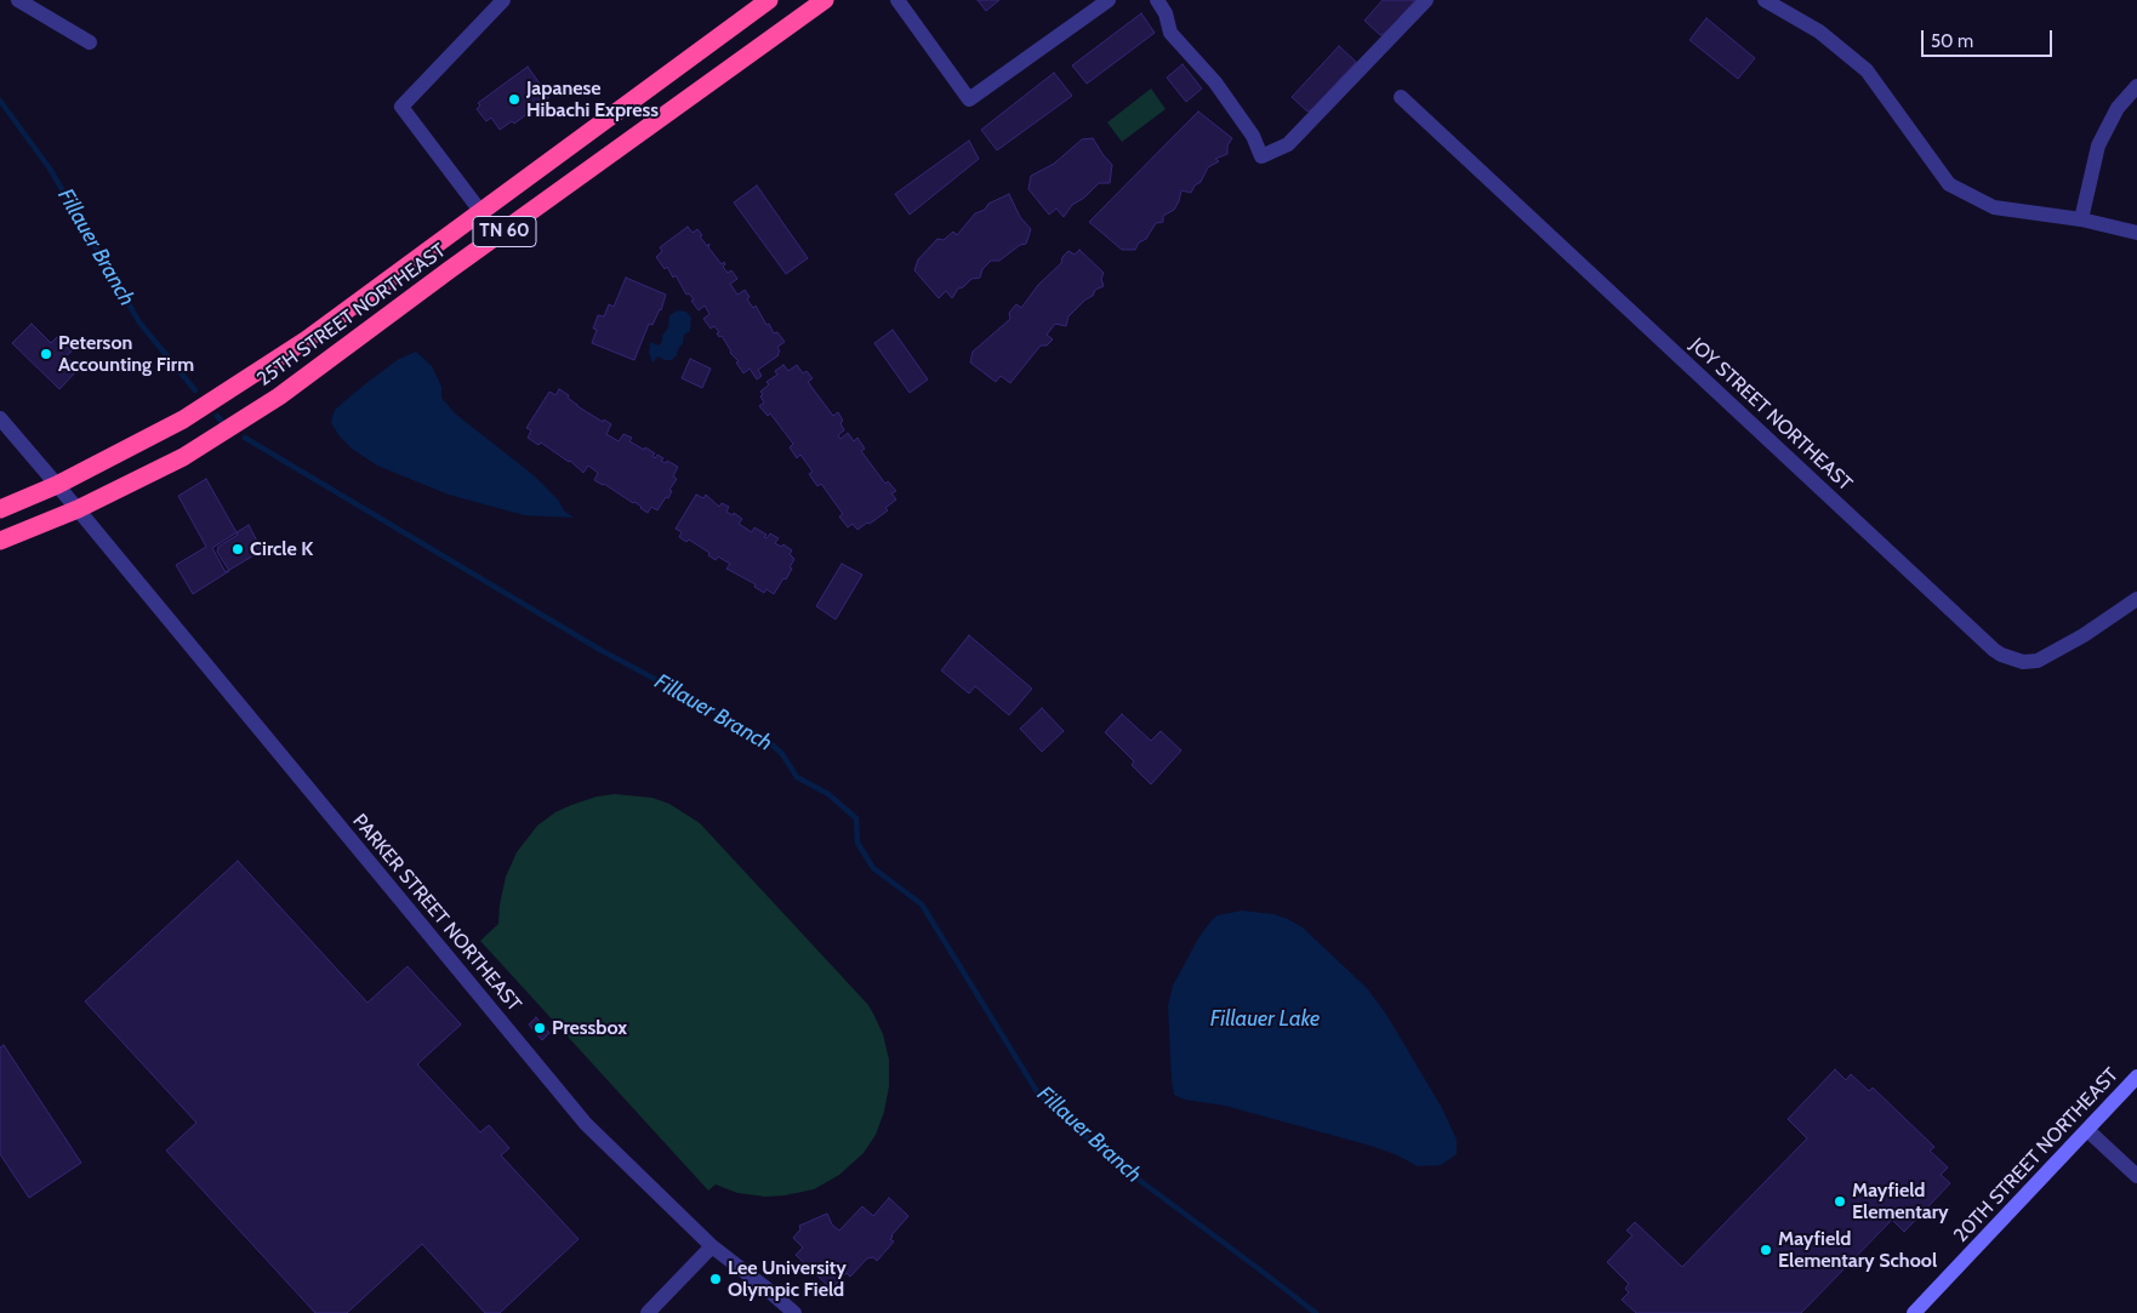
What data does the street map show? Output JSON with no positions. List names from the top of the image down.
{
  "streets": {
    "highway": ["TN 60", "25TH STREET NORTHEAST"],
    "street": ["JOY STREET NORTHEAST", "PARKER STREET NORTHEAST", "20TH STREET NORTHEAST"]
  },
  "crossings": [
    ["25TH STREET NORTHEAST", "PARKER STREET NORTHEAST"]
  ],
  "water": ["Fillauer Branch", "Fillauer Lake"],
  "places": [
    "Japanese Hibachi Express",
    "Peterson Accounting Firm",
    "Circle K",
    "Pressbox",
    "Mayfield Elementary",
    "Mayfield Elementary School",
    "Lee University Olympic Field"
  ],
  "scale_bar": "50 m"
}
